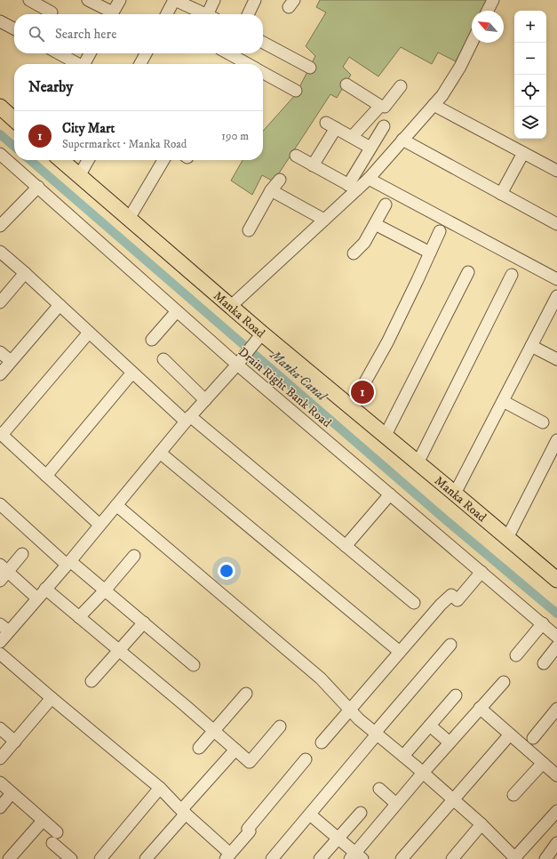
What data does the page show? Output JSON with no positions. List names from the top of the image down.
{
  "streets": {
    "main road": ["Manka Road"],
    "street": ["Drain Right Bank Road"]
  },
  "water": ["Manka Canal"],
  "north": "top left",
  "page": {
    "map_buttons": ["+", "−"],
    "search": "Search here",
    "heading": "Nearby",
    "list": [
      {
        "mark": "1",
        "name": "City Mart",
        "note": "Supermarket · Manka Road",
        "value": "190 m"
      }
    ],
    "pins": "1"
  }
}
